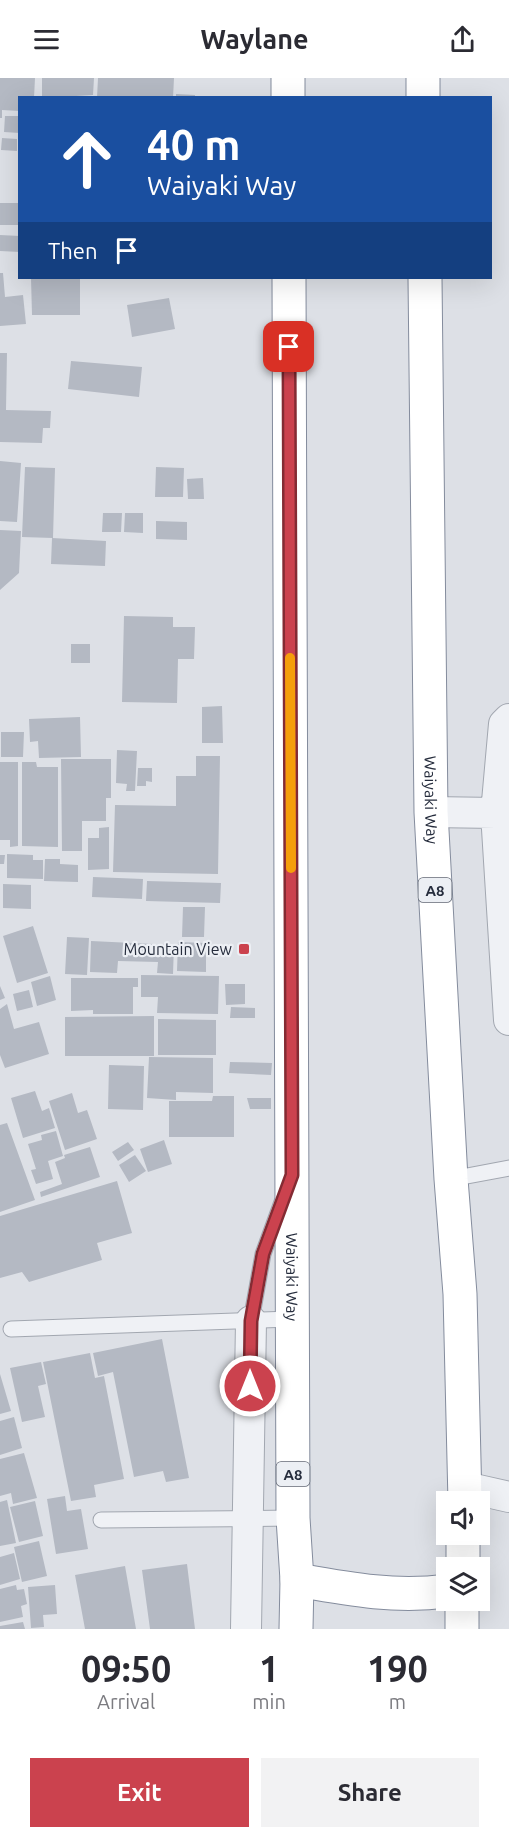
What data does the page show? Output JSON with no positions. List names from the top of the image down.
{
  "streets": {
    "highway": ["Waiyaki Way", "A8"]
  },
  "places": {
    "transit": ["Mountain View"]
  },
  "page": {
    "header": "Waylane",
    "turn": ["40 m", "Waiyaki Way"],
    "then": "Then",
    "eta": [
      "09:50",
      "Arrival",
      "1",
      "min",
      "190",
      "m"
    ],
    "buttons": ["Exit", "Share"]
  }
}
